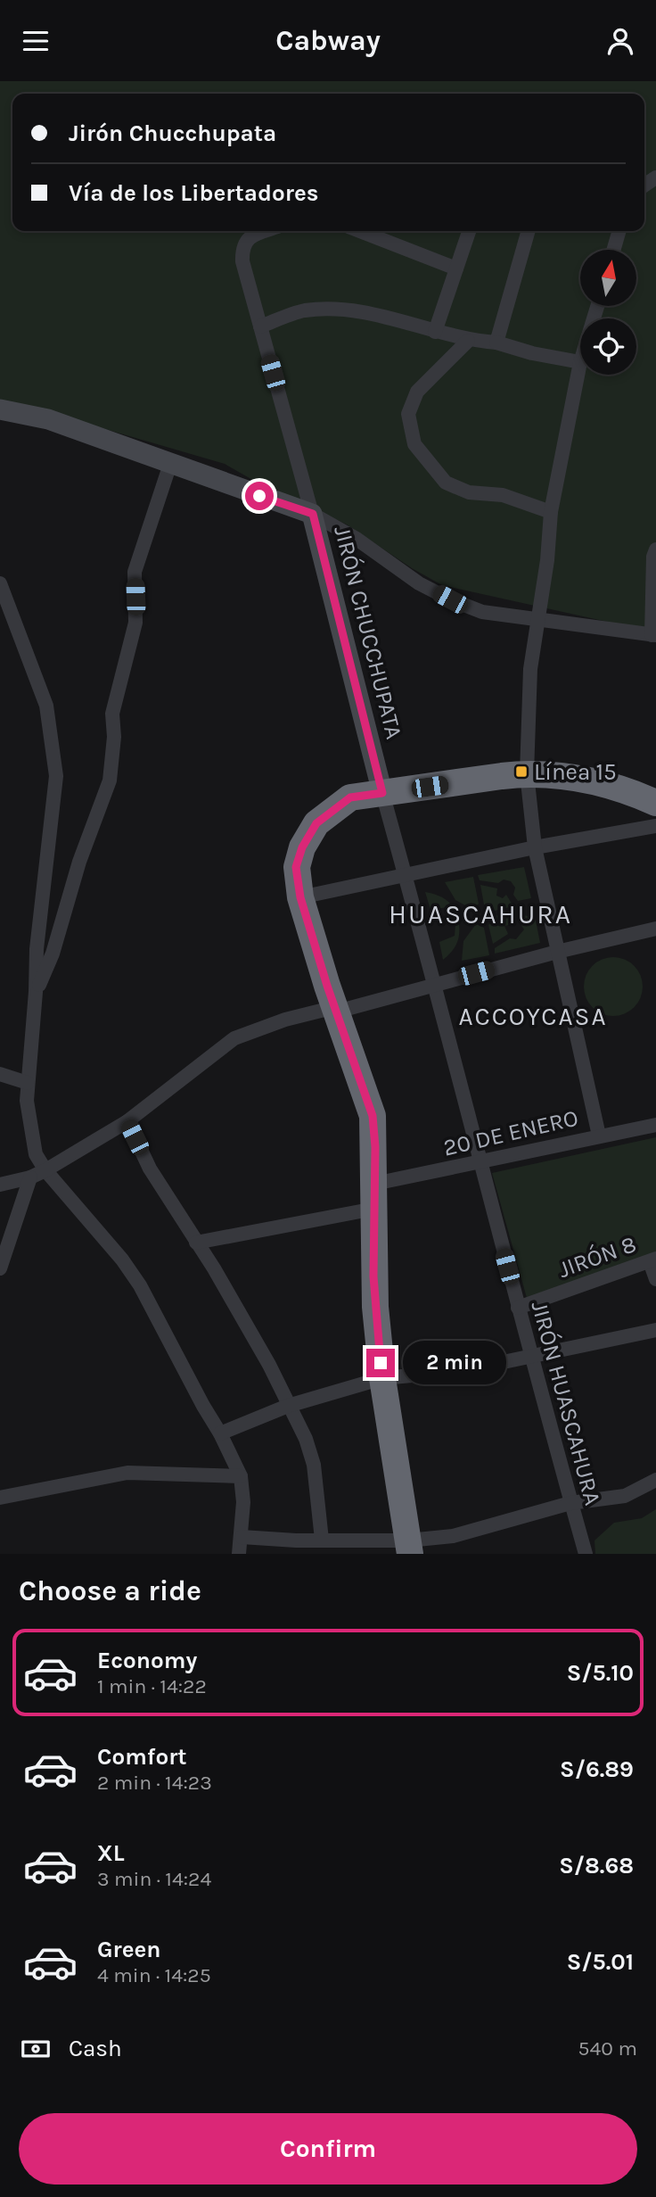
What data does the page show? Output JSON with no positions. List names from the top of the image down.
{
  "streets": {
    "street": [
      "JIRÓN CHUCCHUPATA",
      "20 DE ENERO",
      "JIRÓN 8",
      "JIRÓN HUASCAHURA"
    ]
  },
  "crossings": [
    ["JIRÓN CHUCCHUPATA", "JIRÓN HUASCAHURA"],
    ["20 DE ENERO", "JIRÓN HUASCAHURA"],
    ["JIRÓN 8", "JIRÓN HUASCAHURA"]
  ],
  "districts": ["HUASCAHURA", "ACCOYCASA"],
  "places": {
    "transit": ["Línea 15"]
  },
  "north": "top",
  "page": {
    "header": "Cabway",
    "banner": ["Jirón Chucchupata", "Vía de los Libertadores"],
    "bubble": "2 min",
    "heading": "Choose a ride",
    "list": [
      {
        "name": "Economy",
        "note": "1 min · 14:22",
        "value": "S/5.10"
      },
      {
        "name": "Comfort",
        "note": "2 min · 14:23",
        "value": "S/6.89"
      },
      {
        "name": "XL",
        "note": "3 min · 14:24",
        "value": "S/8.68"
      },
      {
        "name": "Green",
        "note": "4 min · 14:25",
        "value": "S/5.01"
      }
    ],
    "pay": ["Cash", "540 m"],
    "buttons": "Confirm"
  }
}
